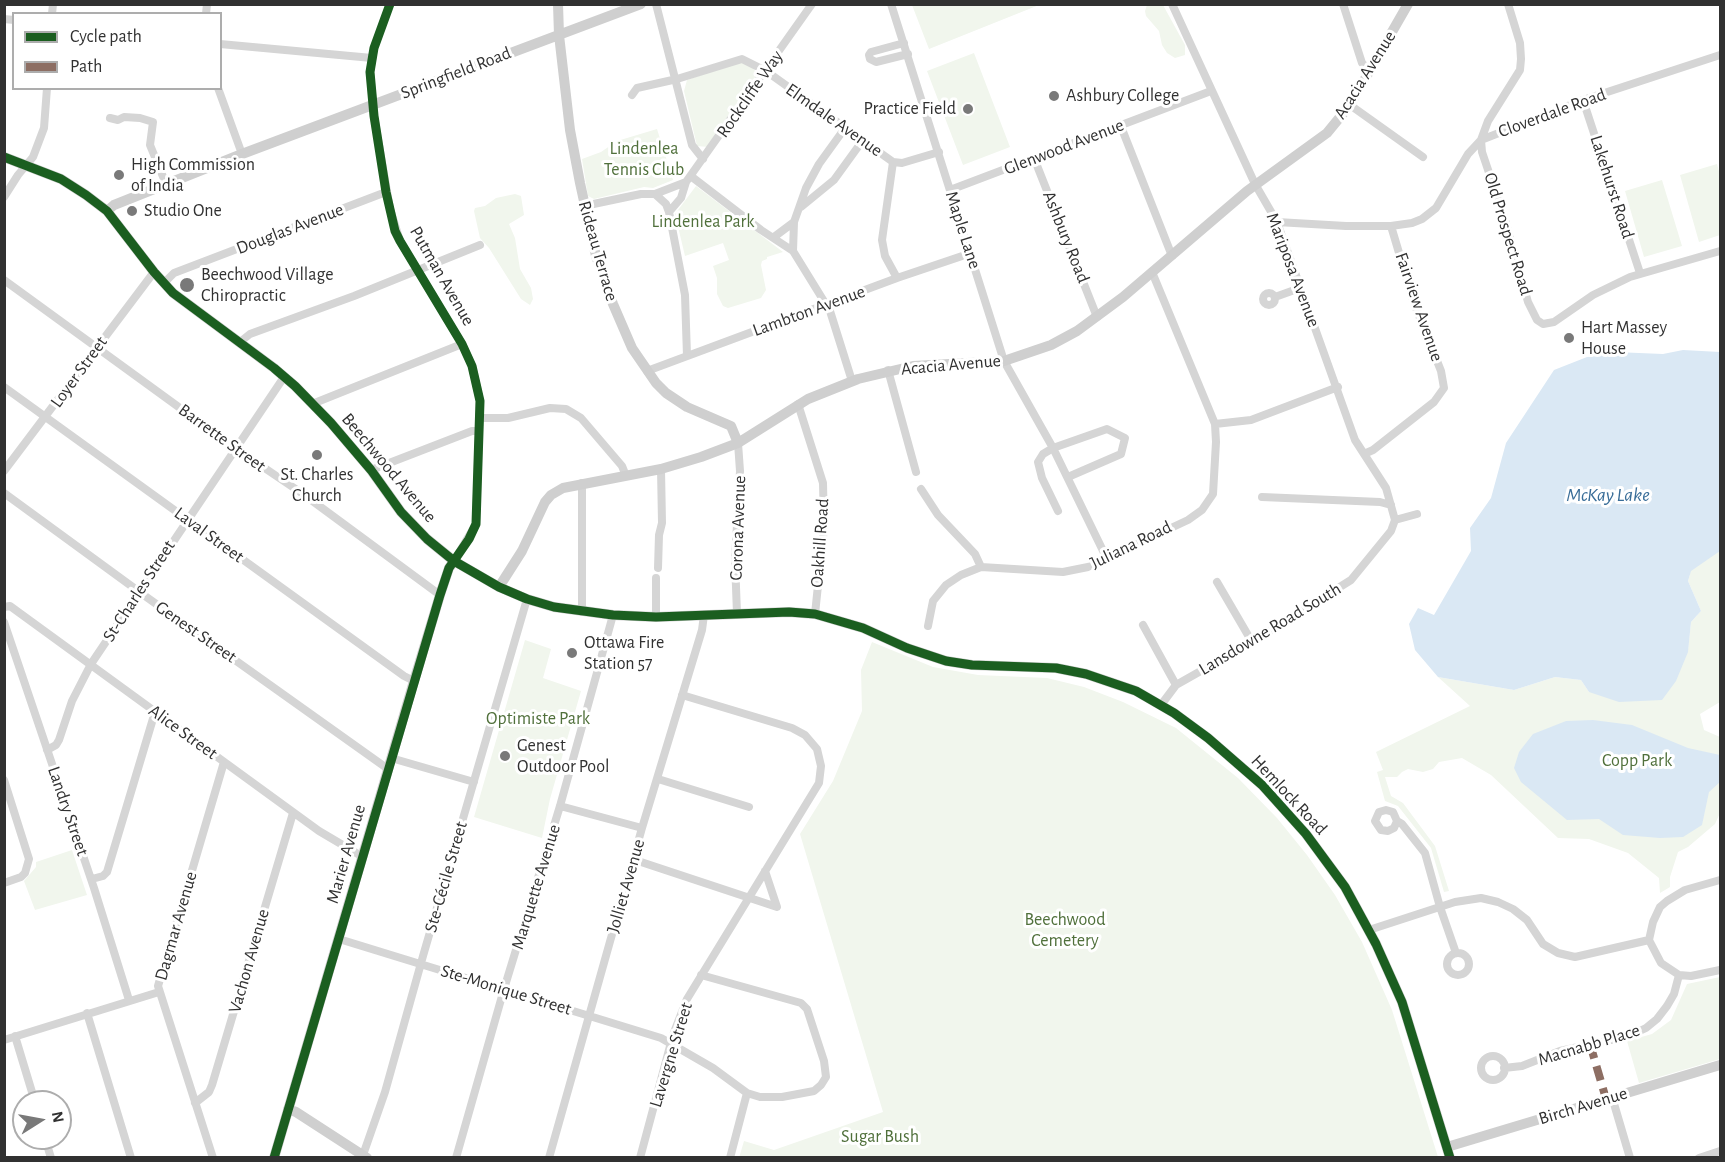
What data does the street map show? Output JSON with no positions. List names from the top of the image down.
{
  "streets": {
    "street": [
      "Springfield Road",
      "Acacia Avenue",
      "Rockcliffe Way",
      "Cloverdale Road",
      "Elmdale Avenue",
      "Glenwood Avenue",
      "Lakehurst Road",
      "Douglas Avenue",
      "Maple Lane",
      "Old Prospect Road",
      "Ashbury Road",
      "Rideau Terrace",
      "Mariposa Avenue",
      "Putman Avenue",
      "Fairview Avenue",
      "Lambton Avenue",
      "Loyer Street",
      "Barrette Street",
      "Beechwood Avenue",
      "Corona Avenue",
      "Laval Street",
      "Oakhill Road",
      "Juliana Road",
      "St-Charles Street",
      "Lansdowne Road South",
      "Genest Street",
      "Alice Street",
      "Hemlock Road",
      "Landry Street",
      "Marier Avenue",
      "Ste-Cécile Street",
      "Jolliet Avenue",
      "Marquette Avenue",
      "Dagmar Avenue",
      "Vachon Avenue",
      "Ste-Monique Street",
      "Macnabb Place",
      "Lavergne Street",
      "Birch Avenue"
    ]
  },
  "crossings": [
    ["Springfield Road", "Rideau Terrace"],
    ["Springfield Road", "Putman Avenue"],
    ["Springfield Road", "Beechwood Avenue"],
    ["Acacia Avenue", "Maple Lane"],
    ["Acacia Avenue", "Ashbury Road"],
    ["Acacia Avenue", "Rideau Terrace"],
    ["Acacia Avenue", "Mariposa Avenue"],
    ["Acacia Avenue", "Beechwood Avenue"],
    ["Acacia Avenue", "Corona Avenue"],
    ["Acacia Avenue", "Oakhill Road"],
    ["Rockcliffe Way", "Elmdale Avenue"],
    ["Cloverdale Road", "Lakehurst Road"],
    ["Cloverdale Road", "Old Prospect Road"],
    ["Cloverdale Road", "Mariposa Avenue"],
    ["Cloverdale Road", "Fairview Avenue"],
    ["Elmdale Avenue", "Lambton Avenue"],
    ["Glenwood Avenue", "Maple Lane"],
    ["Glenwood Avenue", "Ashbury Road"],
    ["Glenwood Avenue", "Mariposa Avenue"],
    ["Lakehurst Road", "Old Prospect Road"],
    ["Douglas Avenue", "Putman Avenue"],
    ["Douglas Avenue", "Beechwood Avenue"],
    ["Maple Lane", "Lambton Avenue"],
    ["Maple Lane", "Juliana Road"],
    ["Rideau Terrace", "Lambton Avenue"],
    ["Rideau Terrace", "Corona Avenue"],
    ["Mariposa Avenue", "Fairview Avenue"],
    ["Putman Avenue", "Beechwood Avenue"],
    ["Putman Avenue", "Marier Avenue"],
    ["Loyer Street", "Barrette Street"],
    ["Loyer Street", "Beechwood Avenue"],
    ["Loyer Street", "Laval Street"],
    ["Barrette Street", "St-Charles Street"],
    ["Barrette Street", "Marier Avenue"],
    ["Beechwood Avenue", "Corona Avenue"],
    ["Beechwood Avenue", "Oakhill Road"],
    ["Beechwood Avenue", "St-Charles Street"],
    ["Beechwood Avenue", "Hemlock Road"],
    ["Beechwood Avenue", "Marier Avenue"],
    ["Beechwood Avenue", "Ste-Cécile Street"],
    ["Beechwood Avenue", "Jolliet Avenue"],
    ["Beechwood Avenue", "Marquette Avenue"],
    ["Laval Street", "St-Charles Street"],
    ["Laval Street", "Marier Avenue"],
    ["St-Charles Street", "Genest Street"],
    ["St-Charles Street", "Alice Street"],
    ["St-Charles Street", "Landry Street"],
    ["Lansdowne Road South", "Hemlock Road"],
    ["Genest Street", "Marier Avenue"],
    ["Alice Street", "Marier Avenue"],
    ["Alice Street", "Dagmar Avenue"],
    ["Alice Street", "Vachon Avenue"],
    ["Hemlock Road", "Birch Avenue"],
    ["Marier Avenue", "Ste-Monique Street"],
    ["Ste-Cécile Street", "Ste-Monique Street"],
    ["Jolliet Avenue", "Ste-Monique Street"],
    ["Jolliet Avenue", "Lavergne Street"],
    ["Marquette Avenue", "Ste-Monique Street"],
    ["Dagmar Avenue", "Vachon Avenue"],
    ["Ste-Monique Street", "Lavergne Street"]
  ],
  "water": ["McKay Lake"],
  "parks": [
    "Lindenlea Tennis Club",
    "Lindenlea Park",
    "Optimiste Park",
    "Copp Park",
    "Beechwood Cemetery",
    "Sugar Bush"
  ],
  "places": [
    "Ashbury College",
    "Practice Field",
    "High Commission of India",
    "Studio One",
    "Beechwood Village Chiropractic",
    "Hart Massey House",
    "St. Charles Church",
    "Ottawa Fire Station 57",
    "Genest Outdoor Pool"
  ],
  "legend": ["Cycle path", "Path"],
  "north": "right"
}
